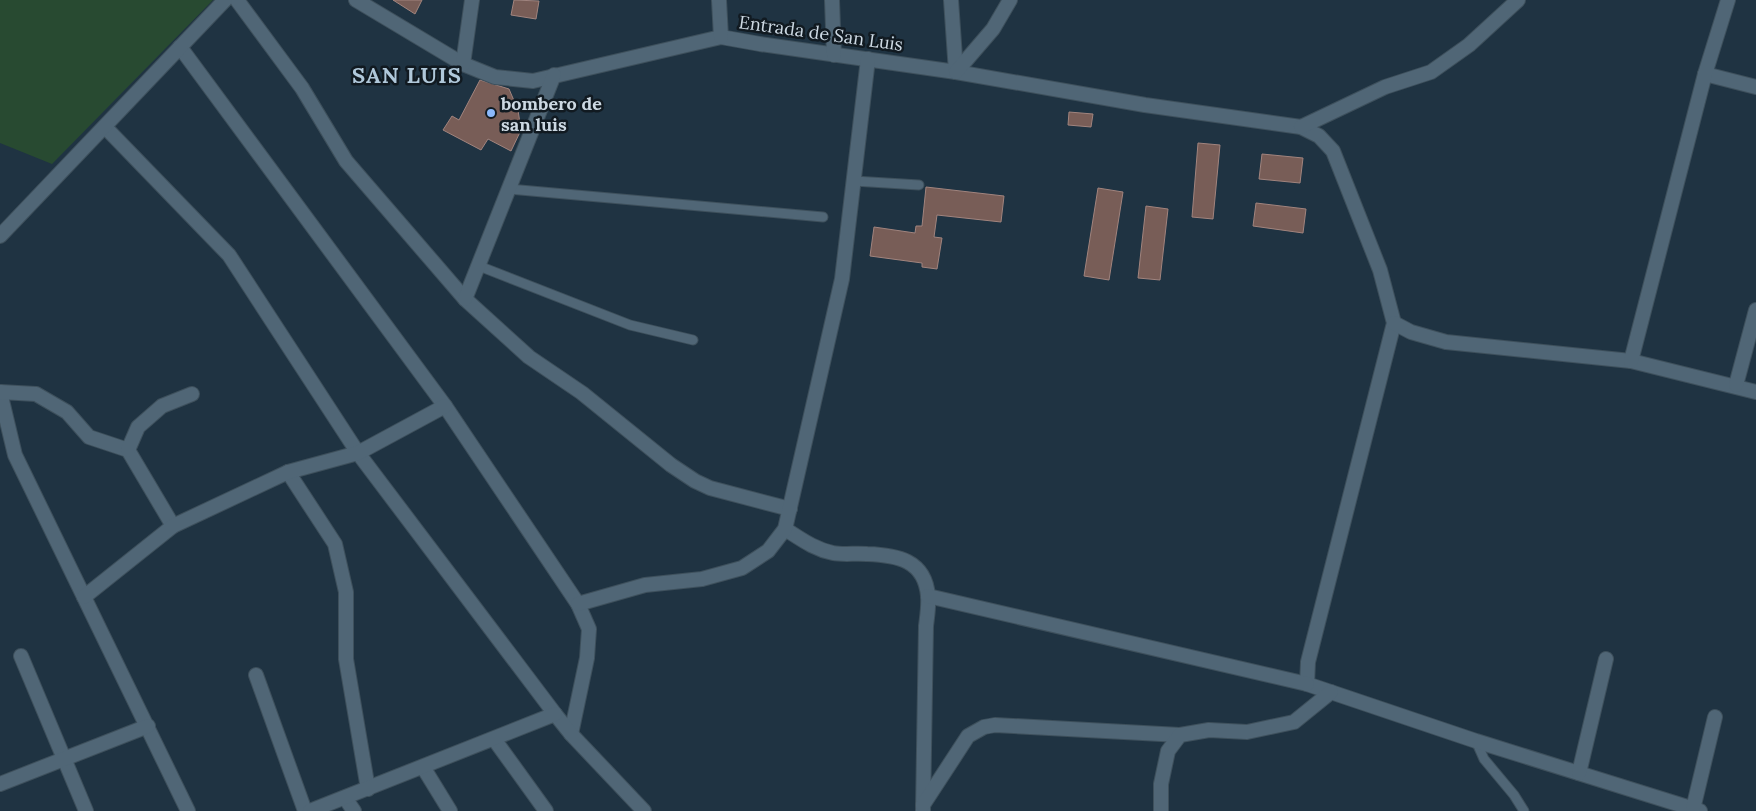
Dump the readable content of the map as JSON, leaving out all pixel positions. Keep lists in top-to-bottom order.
{
  "streets": {
    "street": ["Entrada de San Luis"]
  },
  "districts": ["SAN LUIS"],
  "places": ["bombero de san luis"]
}
